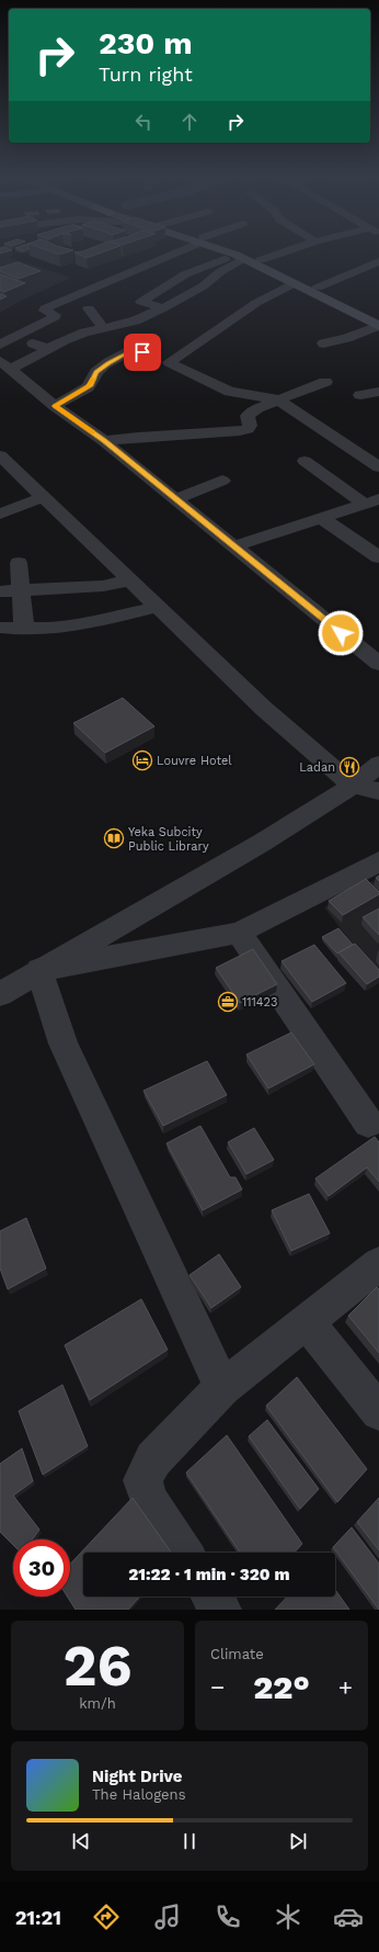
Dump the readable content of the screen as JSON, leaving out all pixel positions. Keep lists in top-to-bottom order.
{
  "places": {
    "hotel": ["Louvre Hotel"],
    "restaurant": ["Ladan"],
    "library": ["Yeka Subcity Public Library"],
    "office": ["111423"]
  },
  "page": {
    "turn": ["230 m", "Turn right"],
    "limit": "30",
    "trip": "21:22 · 1 min · 320 m",
    "tile": [
      ["26", "km/h"],
      "Climate"
    ],
    "heat": ["−", "22°", "+"],
    "song": ["Night Drive", "The Halogens"],
    "tabs": "21:21"
  }
}
